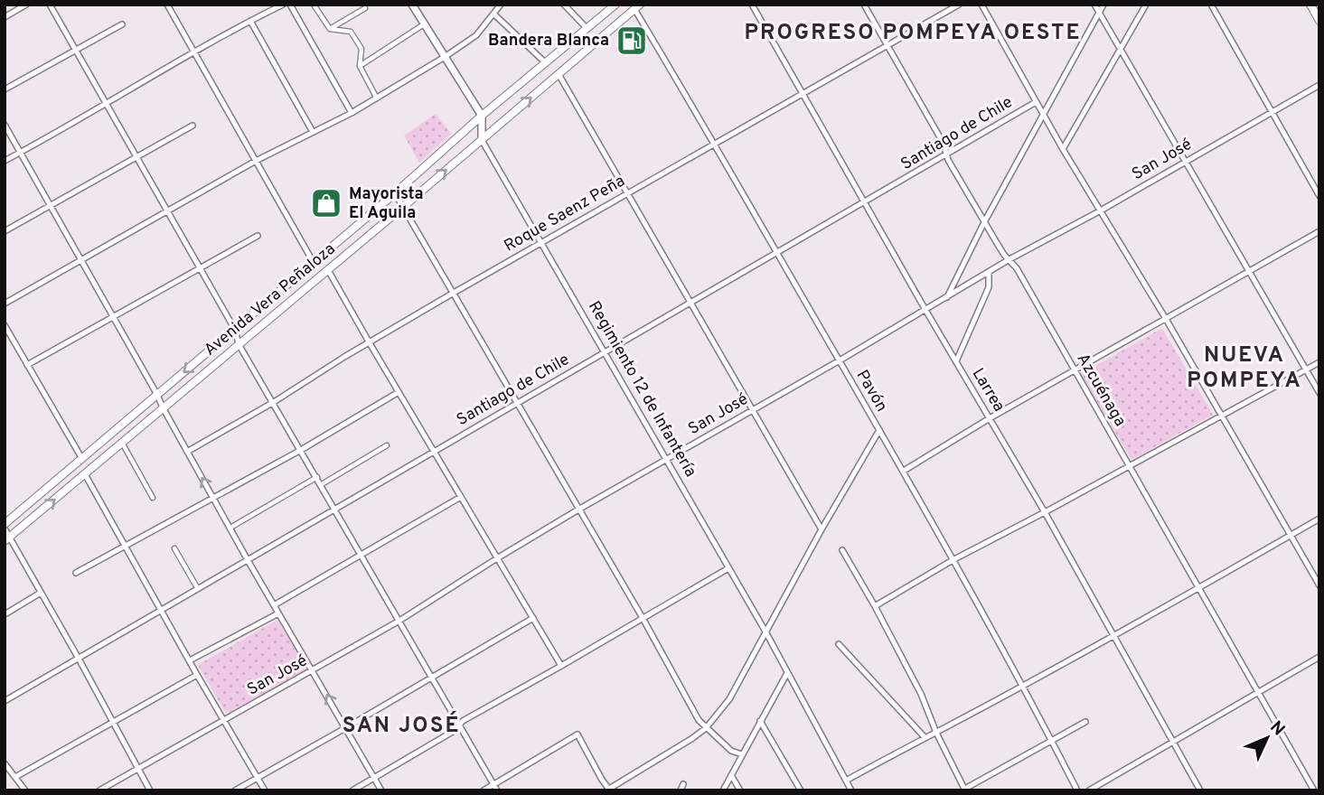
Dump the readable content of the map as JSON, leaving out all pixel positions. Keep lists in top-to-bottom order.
{
  "streets": {
    "main road": ["Avenida Vera Peñaloza"],
    "street": [
      "Santiago de Chile",
      "San José",
      "Roque Saenz Peña",
      "Regimiento 12 de Infantería",
      "Larrea",
      "Azcuénaga",
      "Pavón"
    ]
  },
  "crossings": [
    ["Santiago de Chile", "Regimiento 12 de Infantería"],
    ["Santiago de Chile", "Larrea"],
    ["Santiago de Chile", "Azcuénaga"],
    ["Santiago de Chile", "Pavón"],
    ["San José", "Regimiento 12 de Infantería"],
    ["San José", "Larrea"],
    ["San José", "Azcuénaga"],
    ["San José", "Pavón"],
    ["Roque Saenz Peña", "Regimiento 12 de Infantería"],
    ["Roque Saenz Peña", "Larrea"],
    ["Roque Saenz Peña", "Azcuénaga"],
    ["Roque Saenz Peña", "Pavón"],
    ["Avenida Vera Peñaloza", "Regimiento 12 de Infantería"],
    ["Avenida Vera Peñaloza", "Pavón"]
  ],
  "districts": ["PROGRESO POMPEYA OESTE", "NUEVA POMPEYA", "SAN JOSÉ"],
  "places": {
    "fuel station": ["Bandera Blanca"],
    "shop": ["Mayorista El Aguila"]
  },
  "north": "top right"
}
